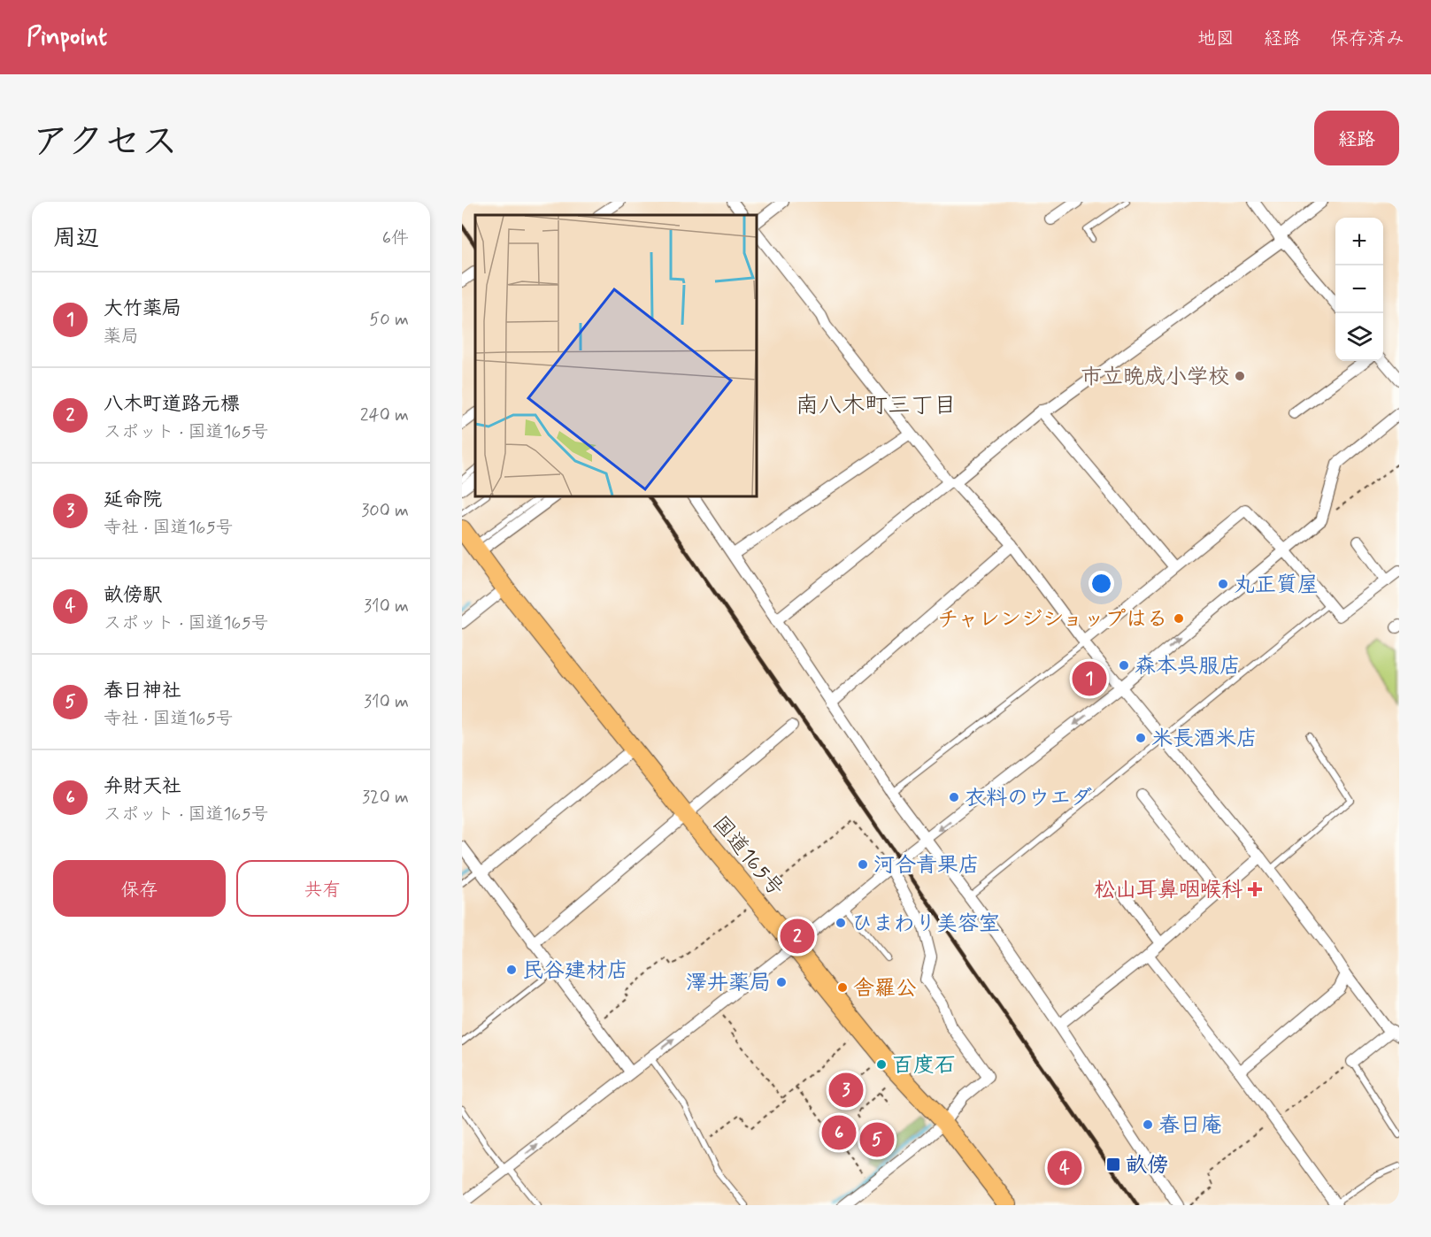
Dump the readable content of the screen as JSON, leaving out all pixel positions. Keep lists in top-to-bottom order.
{
  "streets": {
    "highway": ["国道165号"]
  },
  "districts": ["南八木町三丁目"],
  "places": {
    "other": [
      "市立晩成小学校",
      "丸正質屋",
      "チャレンジショップはる",
      "森本呉服店",
      "米長酒米店",
      "衣料のウエダ",
      "河合青果店",
      "ひまわり美容室",
      "民谷建材店",
      "澤井薬局",
      "舎羅公",
      "百度石",
      "春日庵"
    ],
    "health": ["松山耳鼻咽喉科"],
    "transit": ["畝傍"]
  },
  "page": {
    "header": "Pinpoint",
    "nav": ["地図", "経路", "保存済み"],
    "title": "アクセス",
    "buttons": [
      "経路",
      ["保存", "共有"]
    ],
    "heading": ["周辺", "6件"],
    "map_buttons": ["+", "−"],
    "list": [
      {
        "mark": "1",
        "name": "大竹薬局",
        "note": "薬局",
        "value": "50 m"
      },
      {
        "mark": "2",
        "name": "八木町道路元標",
        "note": "スポット · 国道165号",
        "value": "240 m"
      },
      {
        "mark": "3",
        "name": "延命院",
        "note": "寺社 · 国道165号",
        "value": "300 m"
      },
      {
        "mark": "4",
        "name": "畝傍駅",
        "note": "スポット · 国道165号",
        "value": "310 m"
      },
      {
        "mark": "5",
        "name": "春日神社",
        "note": "寺社 · 国道165号",
        "value": "310 m"
      },
      {
        "mark": "6",
        "name": "弁財天社",
        "note": "スポット · 国道165号",
        "value": "320 m"
      }
    ],
    "pins": [
      "1",
      "2",
      "3",
      "6",
      "5",
      "4"
    ]
  }
}
